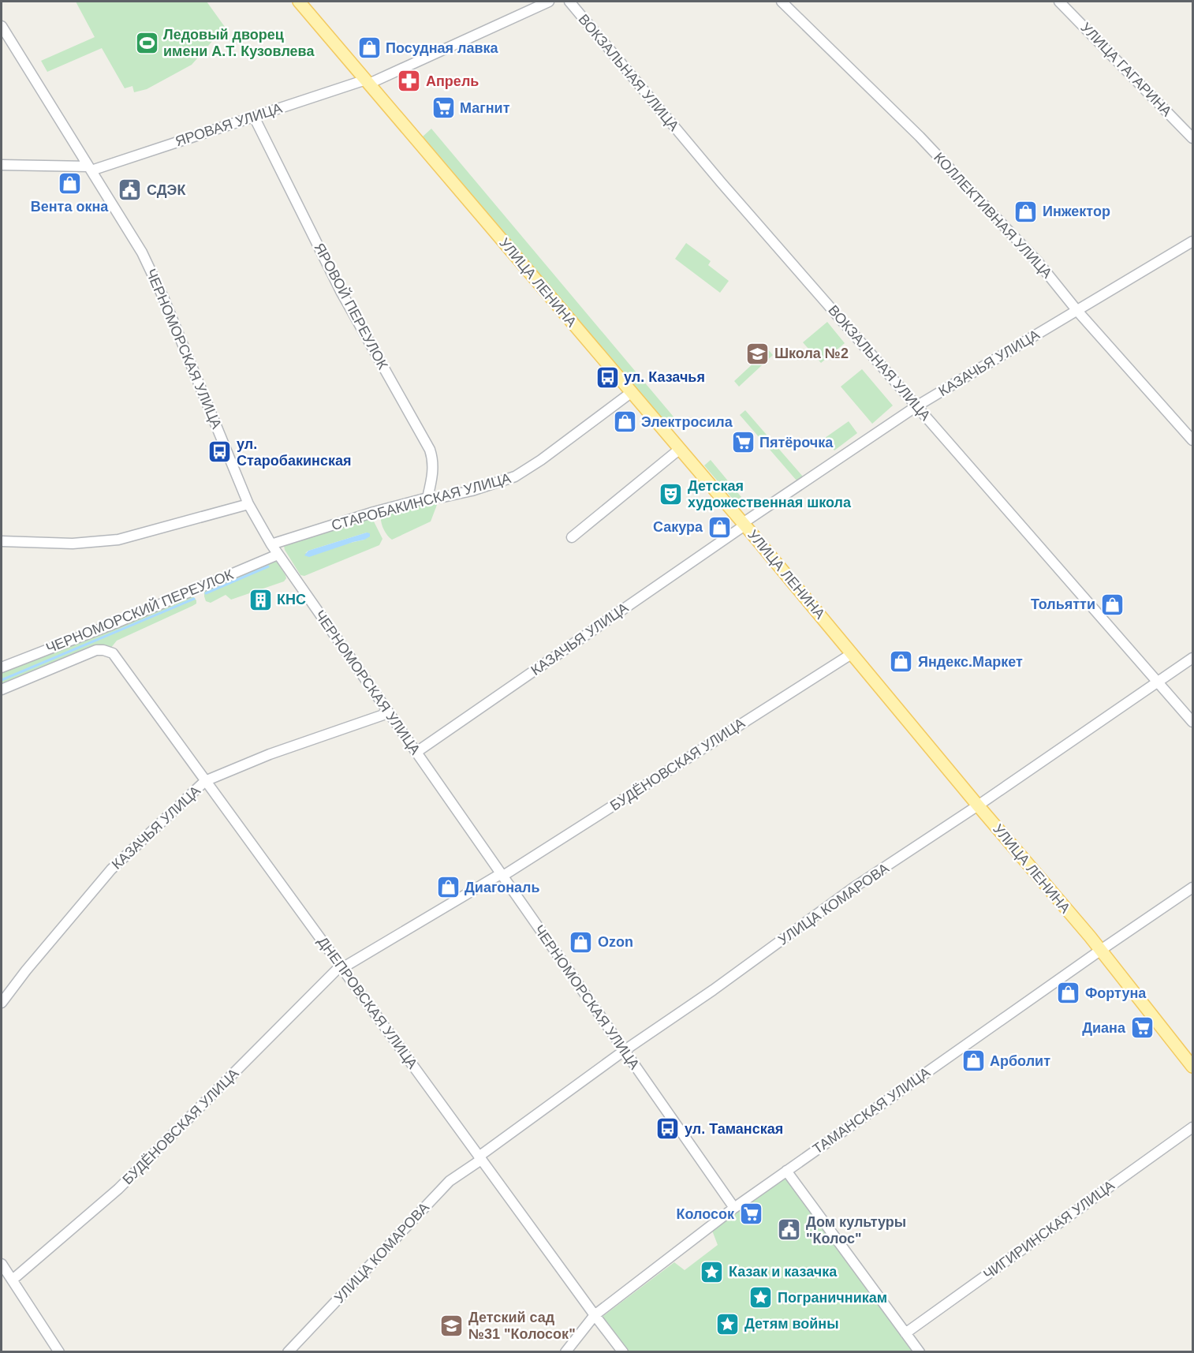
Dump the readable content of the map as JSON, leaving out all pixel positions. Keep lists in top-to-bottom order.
{
  "streets": {
    "main road": ["УЛИЦА ЛЕНИНА"],
    "street": [
      "УЛИЦА ГАГАРИНА",
      "ВОКЗАЛЬНАЯ УЛИЦА",
      "ЯРОВАЯ УЛИЦА",
      "КОЛЛЕКТИВНАЯ УЛИЦА",
      "ЯРОВОЙ ПЕРЕУЛОК",
      "ЧЕРНОМОРСКАЯ УЛИЦА",
      "КАЗАЧЬЯ УЛИЦА",
      "СТАРОБАКИНСКАЯ УЛИЦА",
      "ЧЕРНОМОРСКИЙ ПЕРЕУЛОК",
      "БУДЁНОВСКАЯ УЛИЦА",
      "УЛИЦА КОМАРОВА",
      "ДНЕПРОВСКАЯ УЛИЦА",
      "ТАМАНСКАЯ УЛИЦА",
      "ЧИГИРИНСКАЯ УЛИЦА"
    ]
  },
  "crossings": [
    ["ВОКЗАЛЬНАЯ УЛИЦА", "КАЗАЧЬЯ УЛИЦА"],
    ["ВОКЗАЛЬНАЯ УЛИЦА", "УЛИЦА КОМАРОВА"],
    ["ЯРОВАЯ УЛИЦА", "УЛИЦА ЛЕНИНА"],
    ["ЯРОВАЯ УЛИЦА", "ЯРОВОЙ ПЕРЕУЛОК"],
    ["ЯРОВАЯ УЛИЦА", "ЧЕРНОМОРСКАЯ УЛИЦА"],
    ["КОЛЛЕКТИВНАЯ УЛИЦА", "КАЗАЧЬЯ УЛИЦА"],
    ["УЛИЦА ЛЕНИНА", "КАЗАЧЬЯ УЛИЦА"],
    ["УЛИЦА ЛЕНИНА", "СТАРОБАКИНСКАЯ УЛИЦА"],
    ["УЛИЦА ЛЕНИНА", "БУДЁНОВСКАЯ УЛИЦА"],
    ["УЛИЦА ЛЕНИНА", "УЛИЦА КОМАРОВА"],
    ["УЛИЦА ЛЕНИНА", "ТАМАНСКАЯ УЛИЦА"],
    ["ЯРОВОЙ ПЕРЕУЛОК", "СТАРОБАКИНСКАЯ УЛИЦА"],
    ["ЧЕРНОМОРСКАЯ УЛИЦА", "КАЗАЧЬЯ УЛИЦА"],
    ["ЧЕРНОМОРСКАЯ УЛИЦА", "СТАРОБАКИНСКАЯ УЛИЦА"],
    ["ЧЕРНОМОРСКАЯ УЛИЦА", "ЧЕРНОМОРСКИЙ ПЕРЕУЛОК"],
    ["ЧЕРНОМОРСКАЯ УЛИЦА", "БУДЁНОВСКАЯ УЛИЦА"],
    ["ЧЕРНОМОРСКАЯ УЛИЦА", "УЛИЦА КОМАРОВА"],
    ["ЧЕРНОМОРСКАЯ УЛИЦА", "ТАМАНСКАЯ УЛИЦА"],
    ["КАЗАЧЬЯ УЛИЦА", "ДНЕПРОВСКАЯ УЛИЦА"],
    ["БУДЁНОВСКАЯ УЛИЦА", "ДНЕПРОВСКАЯ УЛИЦА"],
    ["УЛИЦА КОМАРОВА", "ДНЕПРОВСКАЯ УЛИЦА"],
    ["ДНЕПРОВСКАЯ УЛИЦА", "ТАМАНСКАЯ УЛИЦА"]
  ],
  "places": {
    "sports": ["Ледовый дворец имени А.Т. Кузовлева"],
    "shop": [
      "Посудная лавка",
      "Вента окна",
      "Инжектор",
      "Электросила",
      "Сакура",
      "Тольятти",
      "Яндекс.Маркет",
      "Диагональ",
      "Ozon",
      "Фортуна",
      "Арболит"
    ],
    "pharmacy": ["Апрель"],
    "supermarket": [
      "Магнит",
      "Пятёрочка",
      "Диана",
      "Колосок"
    ],
    "public building": ["СДЭК", "Дом культуры \"Колос\""],
    "school or university": ["Школа №2", "Детский сад №31 \"Колосок\""],
    "bus stop": ["ул. Казачья", "ул. Старобакинская", "ул. Таманская"],
    "theatre": ["Детская художественная школа"],
    "building": ["КНС"],
    "place": ["Казак и казачка", "Пограничникам", "Детям войны"]
  }
}
